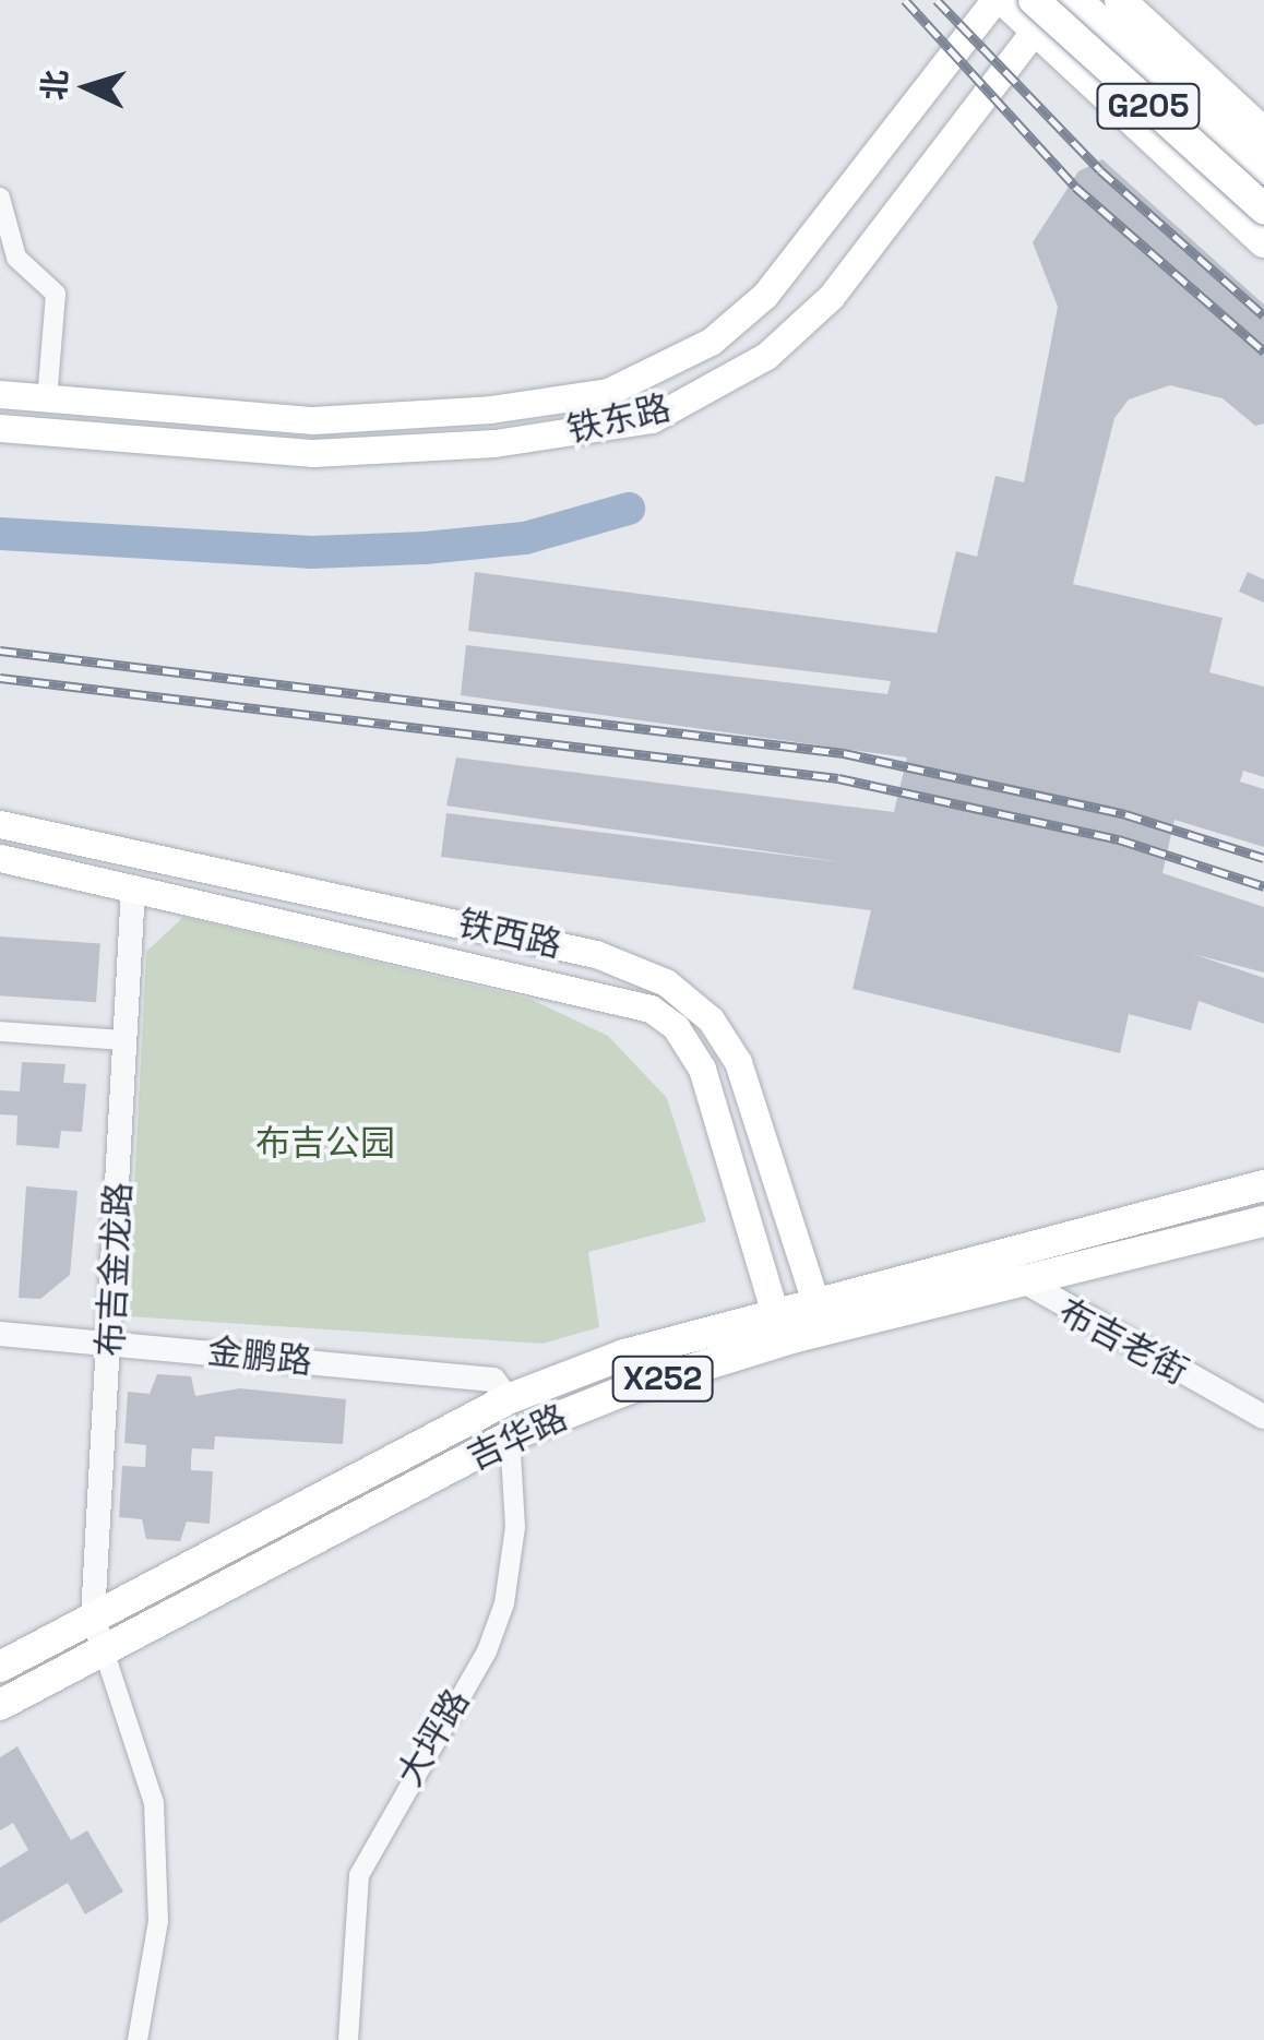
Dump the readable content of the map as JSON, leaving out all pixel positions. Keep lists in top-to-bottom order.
{
  "streets": {
    "main road": [
      "G205",
      "铁东路",
      "铁西路",
      "X252",
      "吉华路"
    ],
    "street": [
      "布吉金龙路",
      "布吉老街",
      "金鹏路",
      "大坪路"
    ]
  },
  "crossings": [
    ["G205", "铁东路"],
    ["铁西路", "布吉金龙路"],
    ["铁西路", "吉华路"],
    ["布吉金龙路", "金鹏路"],
    ["布吉金龙路", "吉华路"],
    ["布吉老街", "吉华路"],
    ["金鹏路", "吉华路"],
    ["吉华路", "大坪路"]
  ],
  "parks": ["布吉公园"],
  "north": "left"
}
